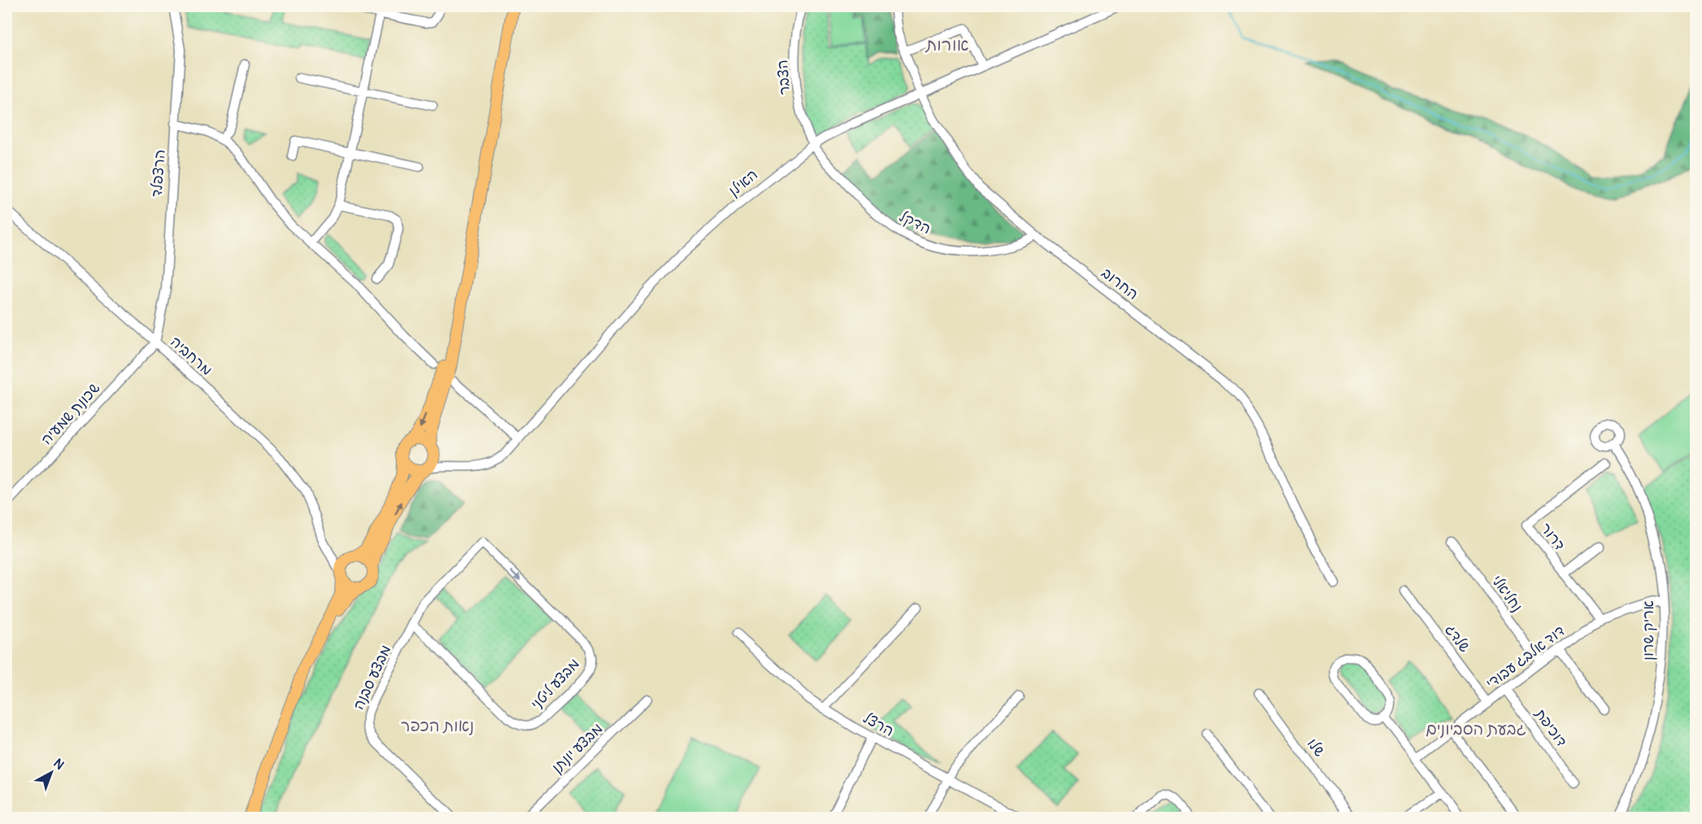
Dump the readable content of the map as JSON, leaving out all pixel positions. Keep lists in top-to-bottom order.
{
  "streets": {
    "street": [
      "הצבר",
      "הרצפלד",
      "האילן",
      "הדקל",
      "החרוב",
      "מרחביה",
      "שכונת שמעיה",
      "דרור",
      "נחליאלי",
      "אריק שרון",
      "שלדג",
      "דוד אלבג עבודי",
      "מבצע סבנה",
      "מבצע ליטני",
      "הרצל",
      "דוכיפת",
      "שלו",
      "מבצע יונתן"
    ]
  },
  "crossings": [
    ["הצבר", "האילן"],
    ["הצבר", "הדקל"],
    ["הרצפלד", "מרחביה"],
    ["הרצפלד", "שכונת שמעיה"],
    ["האילן", "הדקל"],
    ["האילן", "החרוב"],
    ["הדקל", "החרוב"],
    ["מרחביה", "שכונת שמעיה"],
    ["דרור", "דוד אלבג עבודי"],
    ["נחליאלי", "דוד אלבג עבודי"],
    ["אריק שרון", "דוד אלבג עבודי"],
    ["שלדג", "דוד אלבג עבודי"],
    ["דוד אלבג עבודי", "דוכיפת"],
    ["מבצע סבנה", "מבצע ליטני"]
  ],
  "districts": ["אורות", "נאות הכפר", "גבעת הסביונים"],
  "north": "top right"
}
